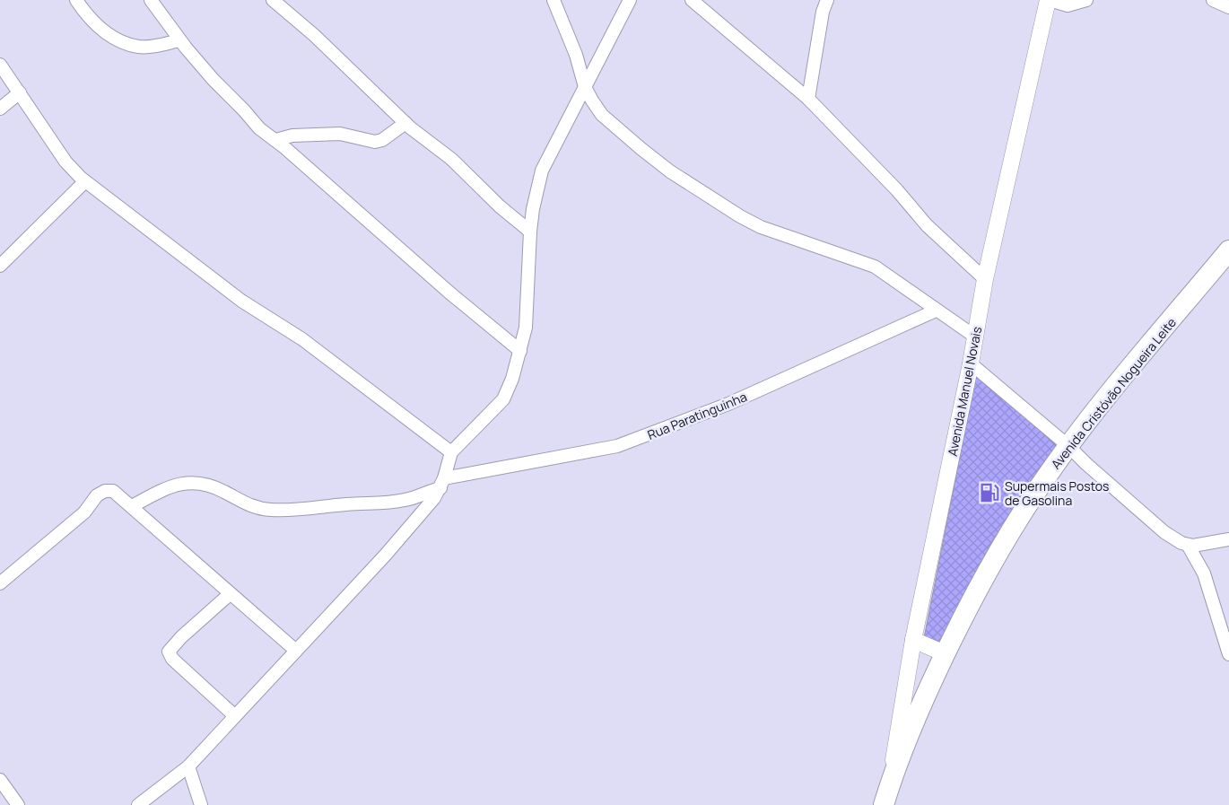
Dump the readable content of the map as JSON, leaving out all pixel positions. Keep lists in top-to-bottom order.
{
  "streets": {
    "main road": ["Avenida Cristóvão Nogueira Leite"],
    "street": ["Avenida Manuel Novais", "Rua Paratinguinha"]
  },
  "crossings": [
    ["Avenida Manuel Novais", "Avenida Cristóvão Nogueira Leite"]
  ],
  "places": {
    "fuel station": ["Supermais Postos de Gasolina"]
  }
}
